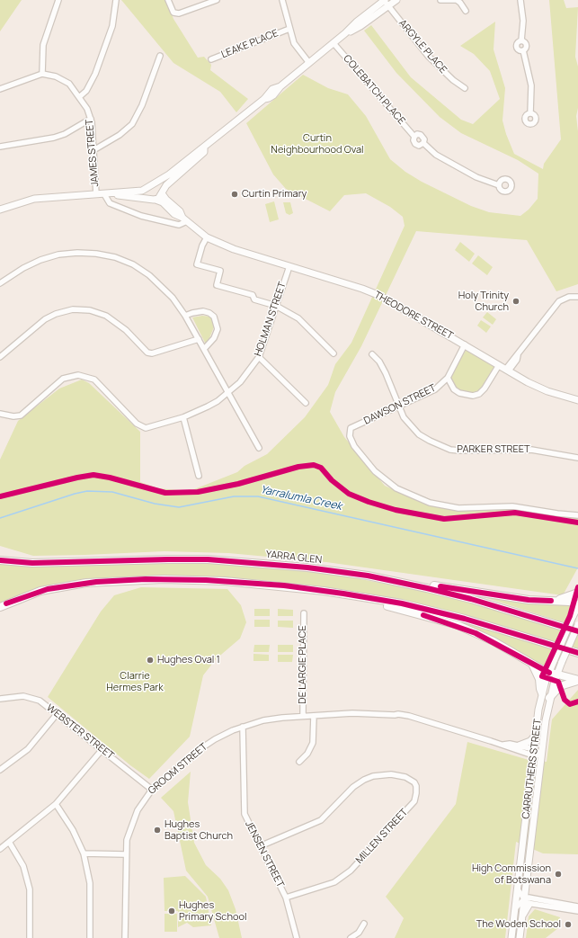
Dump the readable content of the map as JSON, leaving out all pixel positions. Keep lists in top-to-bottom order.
{
  "streets": {
    "highway": ["YARRA GLEN"],
    "main road": ["THEODORE STREET", "CARRUTHERS STREET"],
    "street": [
      "LEAKE PLACE",
      "ARGYLE PLACE",
      "COLEBATCH PLACE",
      "JAMES STREET",
      "HOLMAN STREET",
      "DAWSON STREET",
      "PARKER STREET",
      "DE LARGIE PLACE",
      "WEBSTER STREET",
      "GROOM STREET",
      "MILLEN STREET",
      "JENSEN STREET"
    ]
  },
  "crossings": [
    ["JAMES STREET", "THEODORE STREET"],
    ["THEODORE STREET", "HOLMAN STREET"],
    ["THEODORE STREET", "DAWSON STREET"],
    ["DAWSON STREET", "PARKER STREET"],
    ["DE LARGIE PLACE", "GROOM STREET"],
    ["WEBSTER STREET", "GROOM STREET"],
    ["GROOM STREET", "CARRUTHERS STREET"],
    ["GROOM STREET", "JENSEN STREET"],
    ["MILLEN STREET", "JENSEN STREET"]
  ],
  "water": ["Yarralumla Creek"],
  "parks": ["Curtin Neighbourhood Oval", "Clarrie Hermes Park"],
  "places": [
    "Curtin Primary",
    "Holy Trinity Church",
    "Hughes Oval 1",
    "Hughes Baptist Church",
    "High Commission of Botswana",
    "Hughes Primary School",
    "The Woden School"
  ]
}
